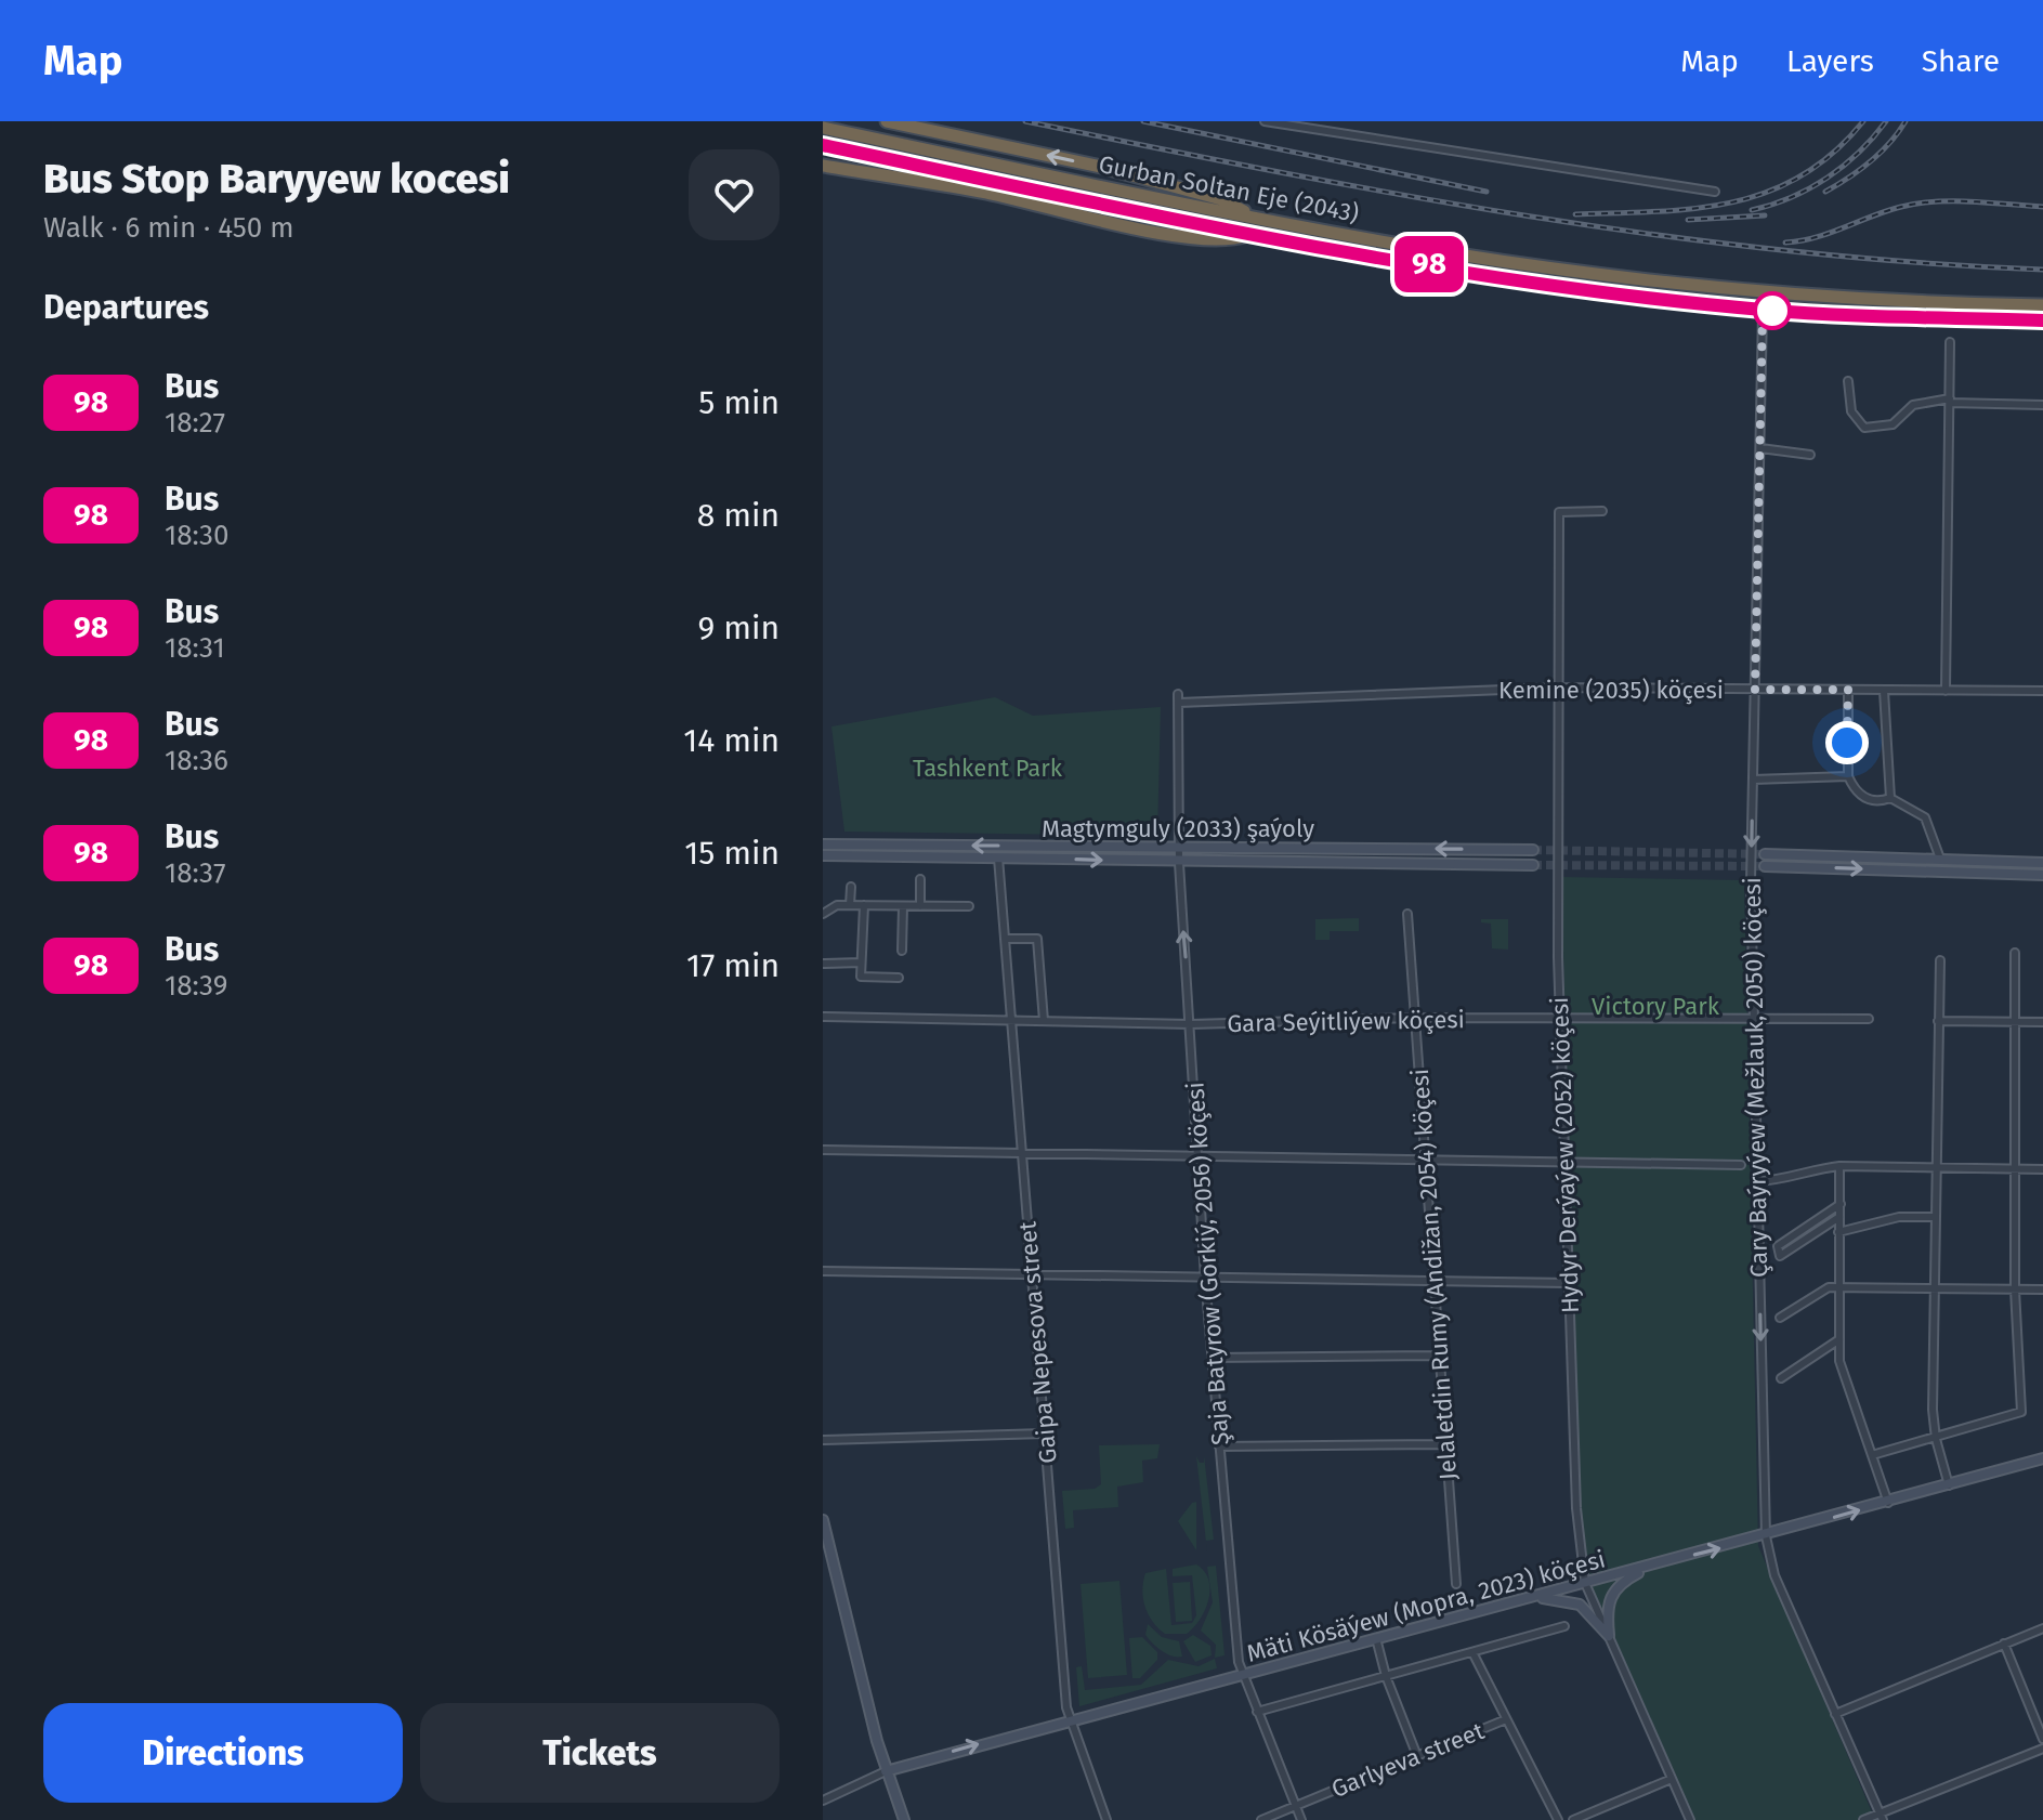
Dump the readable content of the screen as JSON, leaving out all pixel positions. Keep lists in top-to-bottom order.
{
  "streets": {
    "highway": ["Gurban Soltan Eje (2043)"],
    "main road": ["Magtymguly (2033) şaýoly", "Mäti Kösäýew (Mopra, 2023) köçesi"],
    "street": [
      "Kemine (2035) köçesi",
      "Gara Seýitliýew köçesi",
      "Çary Baýryýew (Mežlauk, 2050) köçesi",
      "Hydyr Derýaýew (2052) köçesi",
      "Şaja Batyrow (Gorkiý, 2056) köçesi",
      "Jelaletdin Rumy (Andižan, 2054) köçesi",
      "Gaipa Nepesova street",
      "Garlyeva street"
    ]
  },
  "crossings": [
    ["Gurban Soltan Eje (2043)", "Çary Baýryýew (Mežlauk, 2050) köçesi"],
    ["Kemine (2035) köçesi", "Çary Baýryýew (Mežlauk, 2050) köçesi"],
    ["Kemine (2035) köçesi", "Hydyr Derýaýew (2052) köçesi"],
    ["Kemine (2035) köçesi", "Şaja Batyrow (Gorkiý, 2056) köçesi"],
    ["Magtymguly (2033) şaýoly", "Şaja Batyrow (Gorkiý, 2056) köçesi"],
    ["Magtymguly (2033) şaýoly", "Gaipa Nepesova street"],
    ["Gara Seýitliýew köçesi", "Çary Baýryýew (Mežlauk, 2050) köçesi"],
    ["Gara Seýitliýew köçesi", "Hydyr Derýaýew (2052) köçesi"],
    ["Gara Seýitliýew köçesi", "Şaja Batyrow (Gorkiý, 2056) köçesi"],
    ["Gara Seýitliýew köçesi", "Jelaletdin Rumy (Andižan, 2054) köçesi"],
    ["Gara Seýitliýew köçesi", "Gaipa Nepesova street"],
    ["Çary Baýryýew (Mežlauk, 2050) köçesi", "Mäti Kösäýew (Mopra, 2023) köçesi"],
    ["Hydyr Derýaýew (2052) köçesi", "Mäti Kösäýew (Mopra, 2023) köçesi"],
    ["Şaja Batyrow (Gorkiý, 2056) köçesi", "Mäti Kösäýew (Mopra, 2023) köçesi"],
    ["Şaja Batyrow (Gorkiý, 2056) köçesi", "Garlyeva street"],
    ["Gaipa Nepesova street", "Mäti Kösäýew (Mopra, 2023) köçesi"]
  ],
  "one_way": ["Çary Baýryýew (Mežlauk, 2050) köçesi"],
  "parks": ["Tashkent Park", "Victory Park"],
  "lines": ["bus line 98"],
  "page": {
    "header": "Map",
    "nav": ["Map", "Layers", "Share"],
    "heading": [
      ["Bus Stop Baryyew kocesi", "Walk · 6 min · 450 m"],
      "Departures"
    ],
    "on_map": "98",
    "list": [
      {
        "mark": "98",
        "name": "Bus",
        "note": "18:27",
        "value": "5 min"
      },
      {
        "mark": "98",
        "name": "Bus",
        "note": "18:30",
        "value": "8 min"
      },
      {
        "mark": "98",
        "name": "Bus",
        "note": "18:31",
        "value": "9 min"
      },
      {
        "mark": "98",
        "name": "Bus",
        "note": "18:36",
        "value": "14 min"
      },
      {
        "mark": "98",
        "name": "Bus",
        "note": "18:37",
        "value": "15 min"
      },
      {
        "mark": "98",
        "name": "Bus",
        "note": "18:39",
        "value": "17 min"
      }
    ],
    "buttons": ["Directions", "Tickets"]
  }
}
